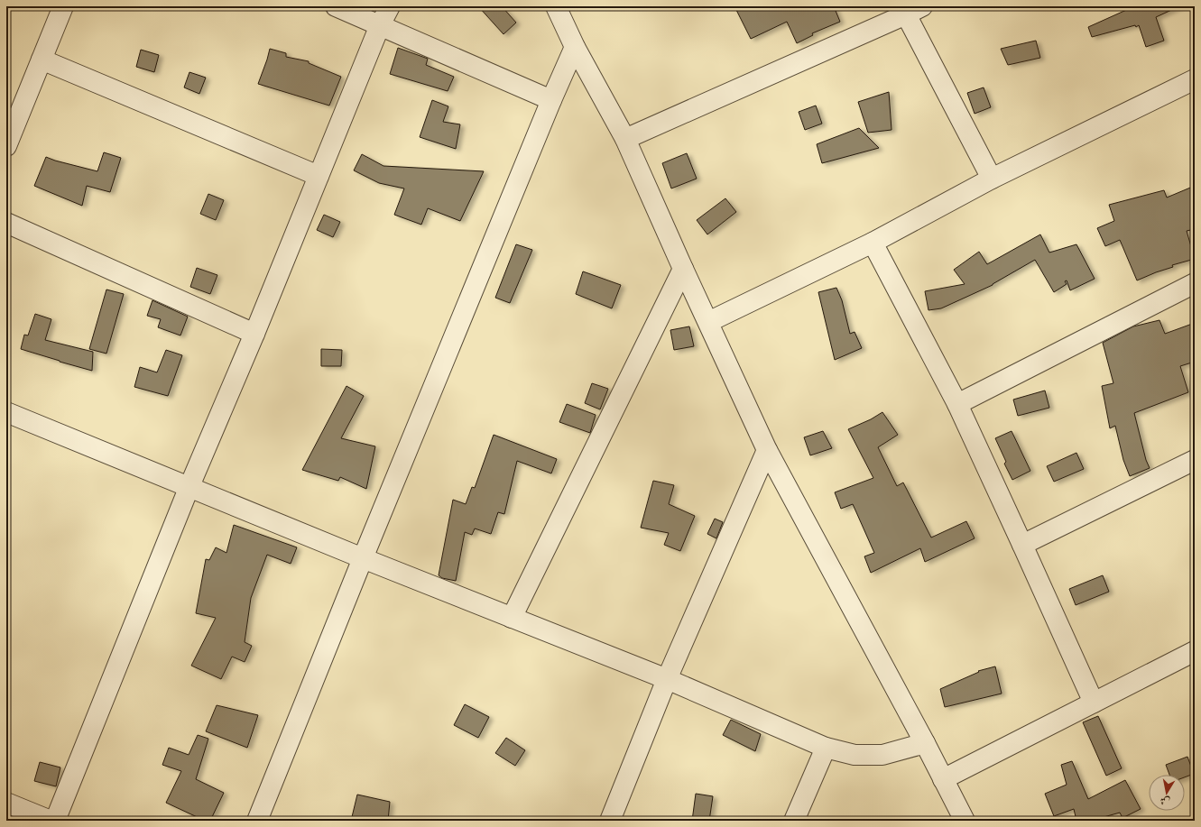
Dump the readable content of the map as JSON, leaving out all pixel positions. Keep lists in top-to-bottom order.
{
  "north": "bottom"
}
